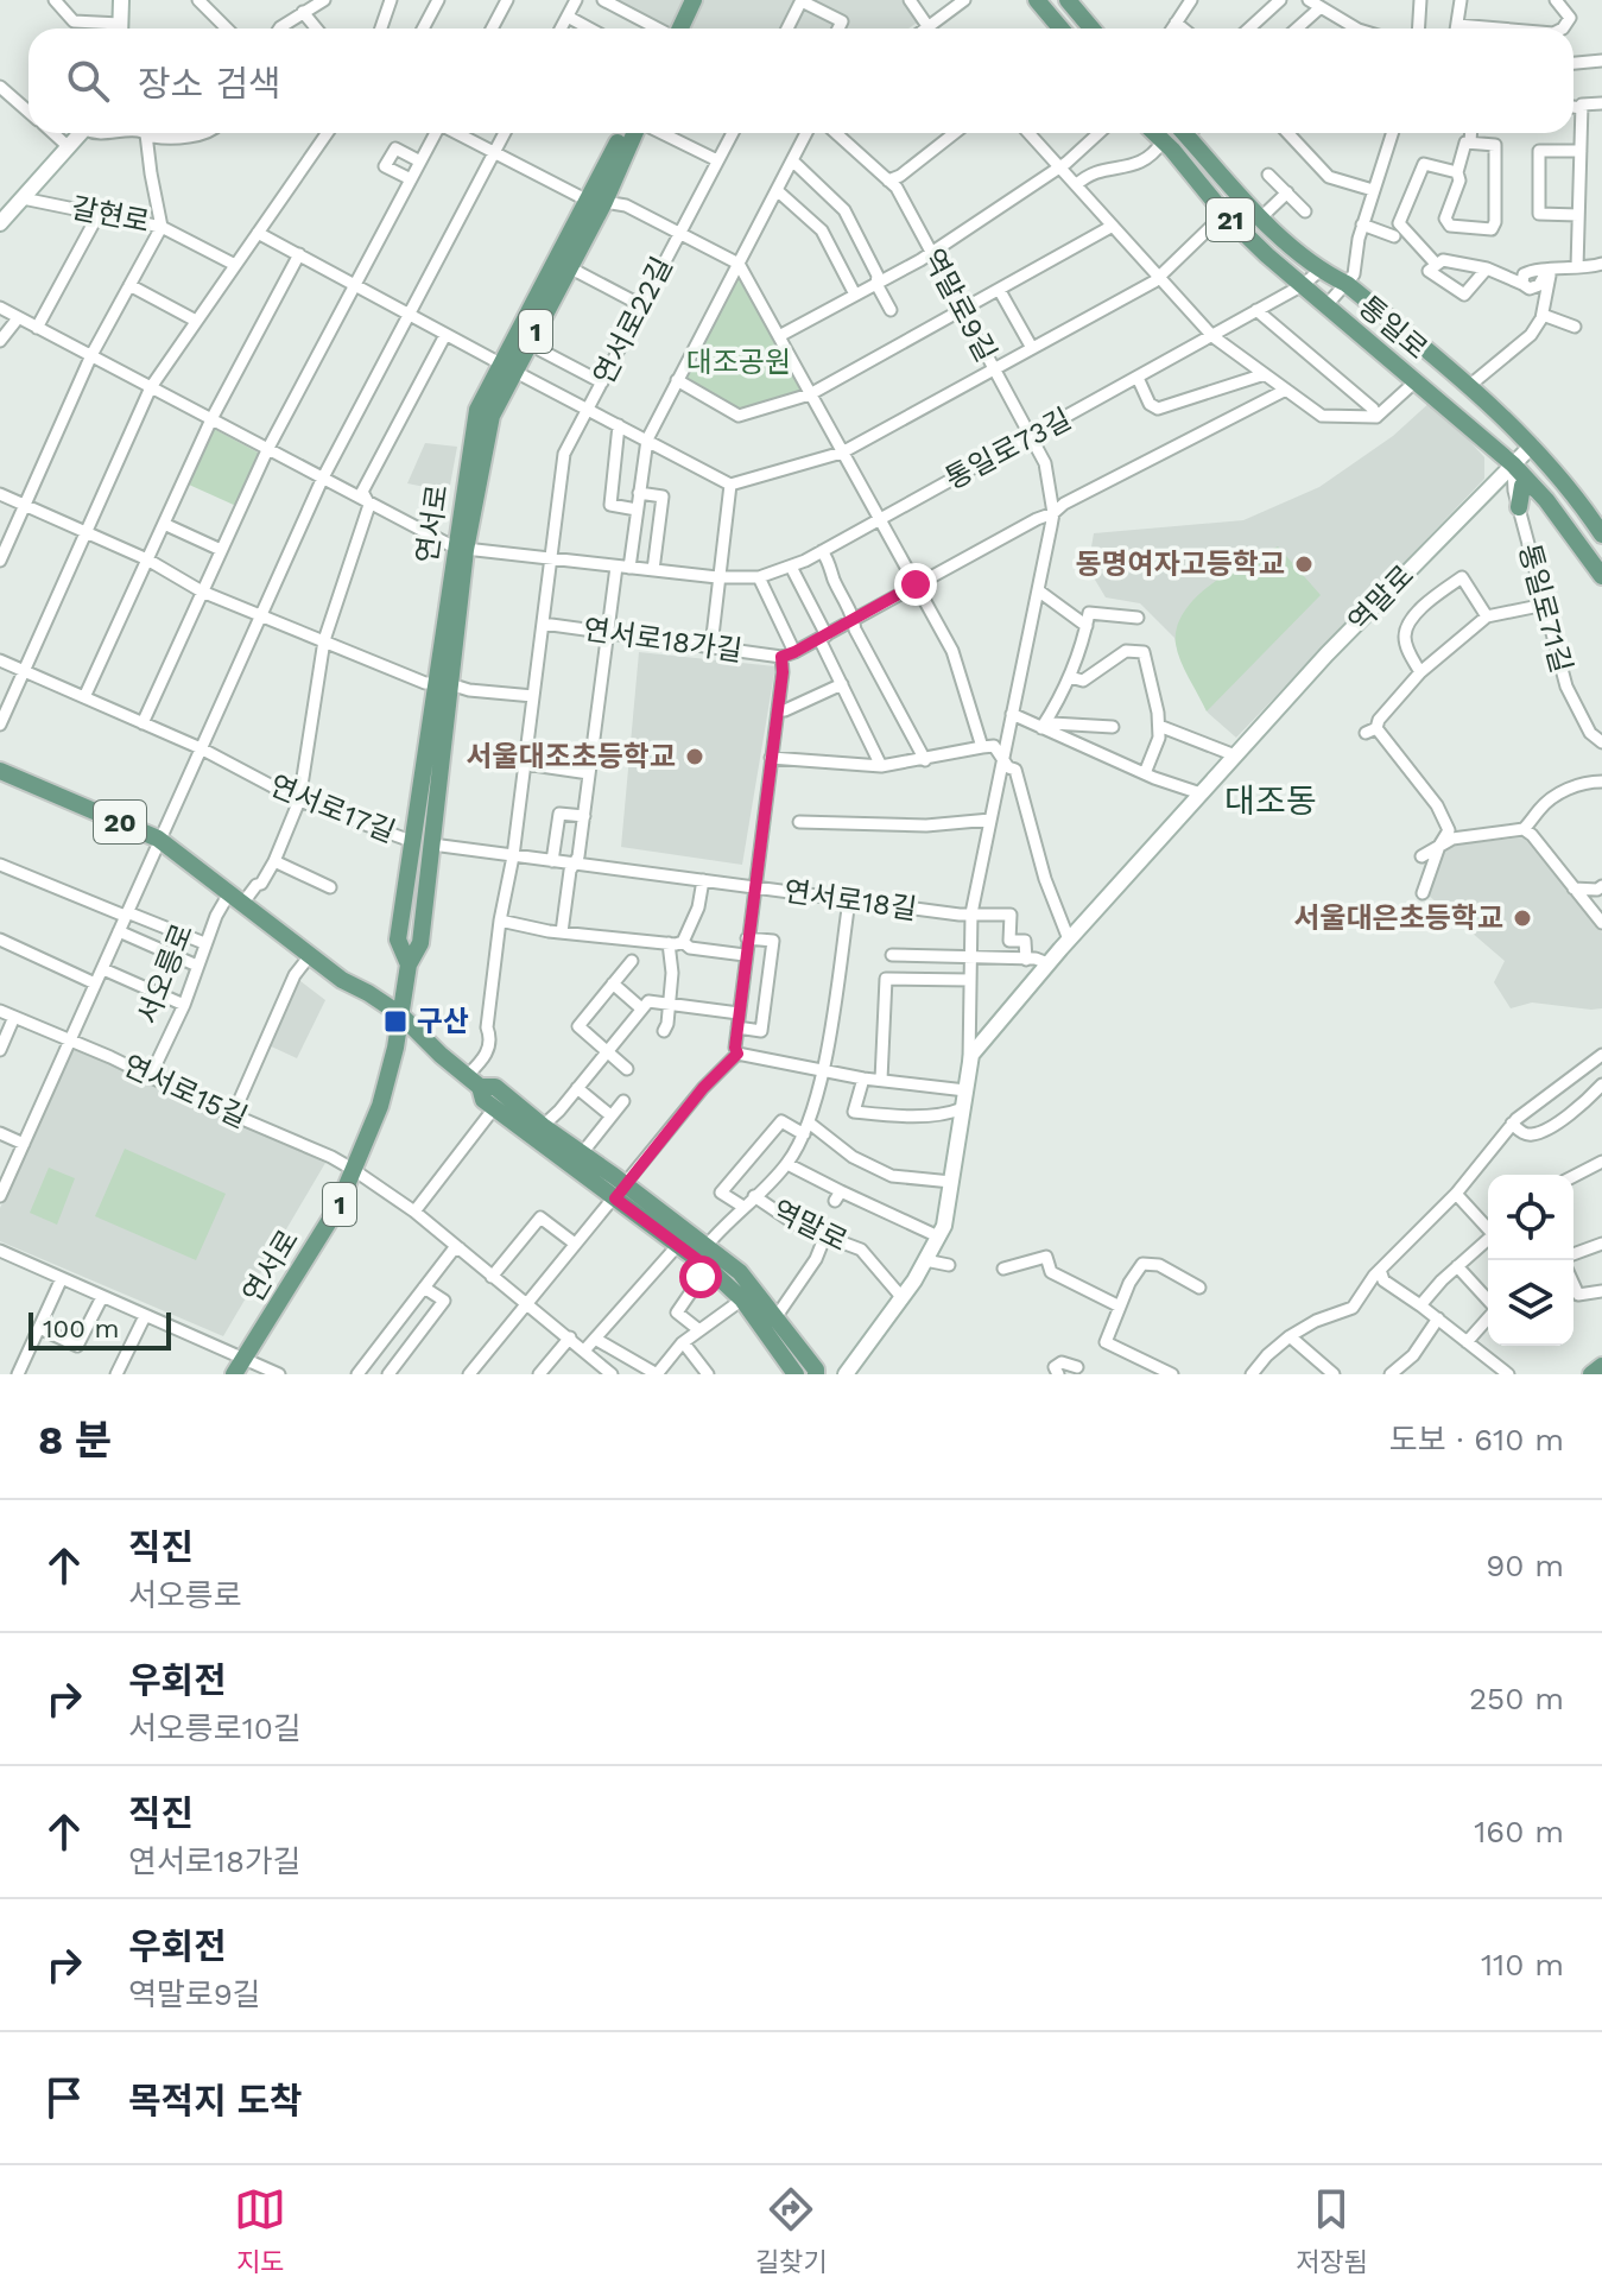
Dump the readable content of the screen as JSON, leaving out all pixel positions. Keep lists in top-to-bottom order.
{
  "streets": {
    "main road": [
      "21",
      "통일로",
      "1",
      "연서로",
      "20"
    ],
    "street": [
      "갈현로",
      "역말로9길",
      "연서로22길",
      "통일로73길",
      "역말로",
      "통일로71길",
      "연서로18가길",
      "연서로17길",
      "연서로18길",
      "서오릉로",
      "연서로15길"
    ]
  },
  "crossings": [
    ["역말로9길", "통일로73길"],
    ["역말로9길", "역말로"],
    ["역말로9길", "연서로18길"],
    ["연서로22길", "연서로"],
    ["연서로22길", "서오릉로"],
    ["통일로", "통일로73길"],
    ["통일로", "역말로"],
    ["통일로", "통일로71길"],
    ["통일로73길", "연서로"],
    ["통일로73길", "서오릉로"],
    ["연서로", "연서로17길"],
    ["연서로", "20"],
    ["연서로", "연서로18길"],
    ["연서로", "연서로15길"],
    ["역말로", "통일로71길"],
    ["연서로18가길", "연서로18길"],
    ["연서로17길", "연서로18길"],
    ["연서로17길", "서오릉로"],
    ["20", "서오릉로"],
    ["서오릉로", "연서로15길"]
  ],
  "districts": ["대조동"],
  "parks": ["대조공원"],
  "places": {
    "other": ["동명여자고등학교", "서울대조초등학교", "서울대은초등학교"],
    "transit": ["구산"]
  },
  "scale_bar": "100 m",
  "page": {
    "search": "장소 검색",
    "scale": "100 m",
    "heading": ["8 분", "도보 · 610 m"],
    "list": [
      ["직진", "서오릉로", "90 m"],
      ["우회전", "서오릉로10길", "250 m"],
      ["직진", "연서로18가길", "160 m"],
      ["우회전", "역말로9길", "110 m"],
      "목적지 도착"
    ],
    "nav": ["지도", "길찾기", "저장됨"]
  }
}
